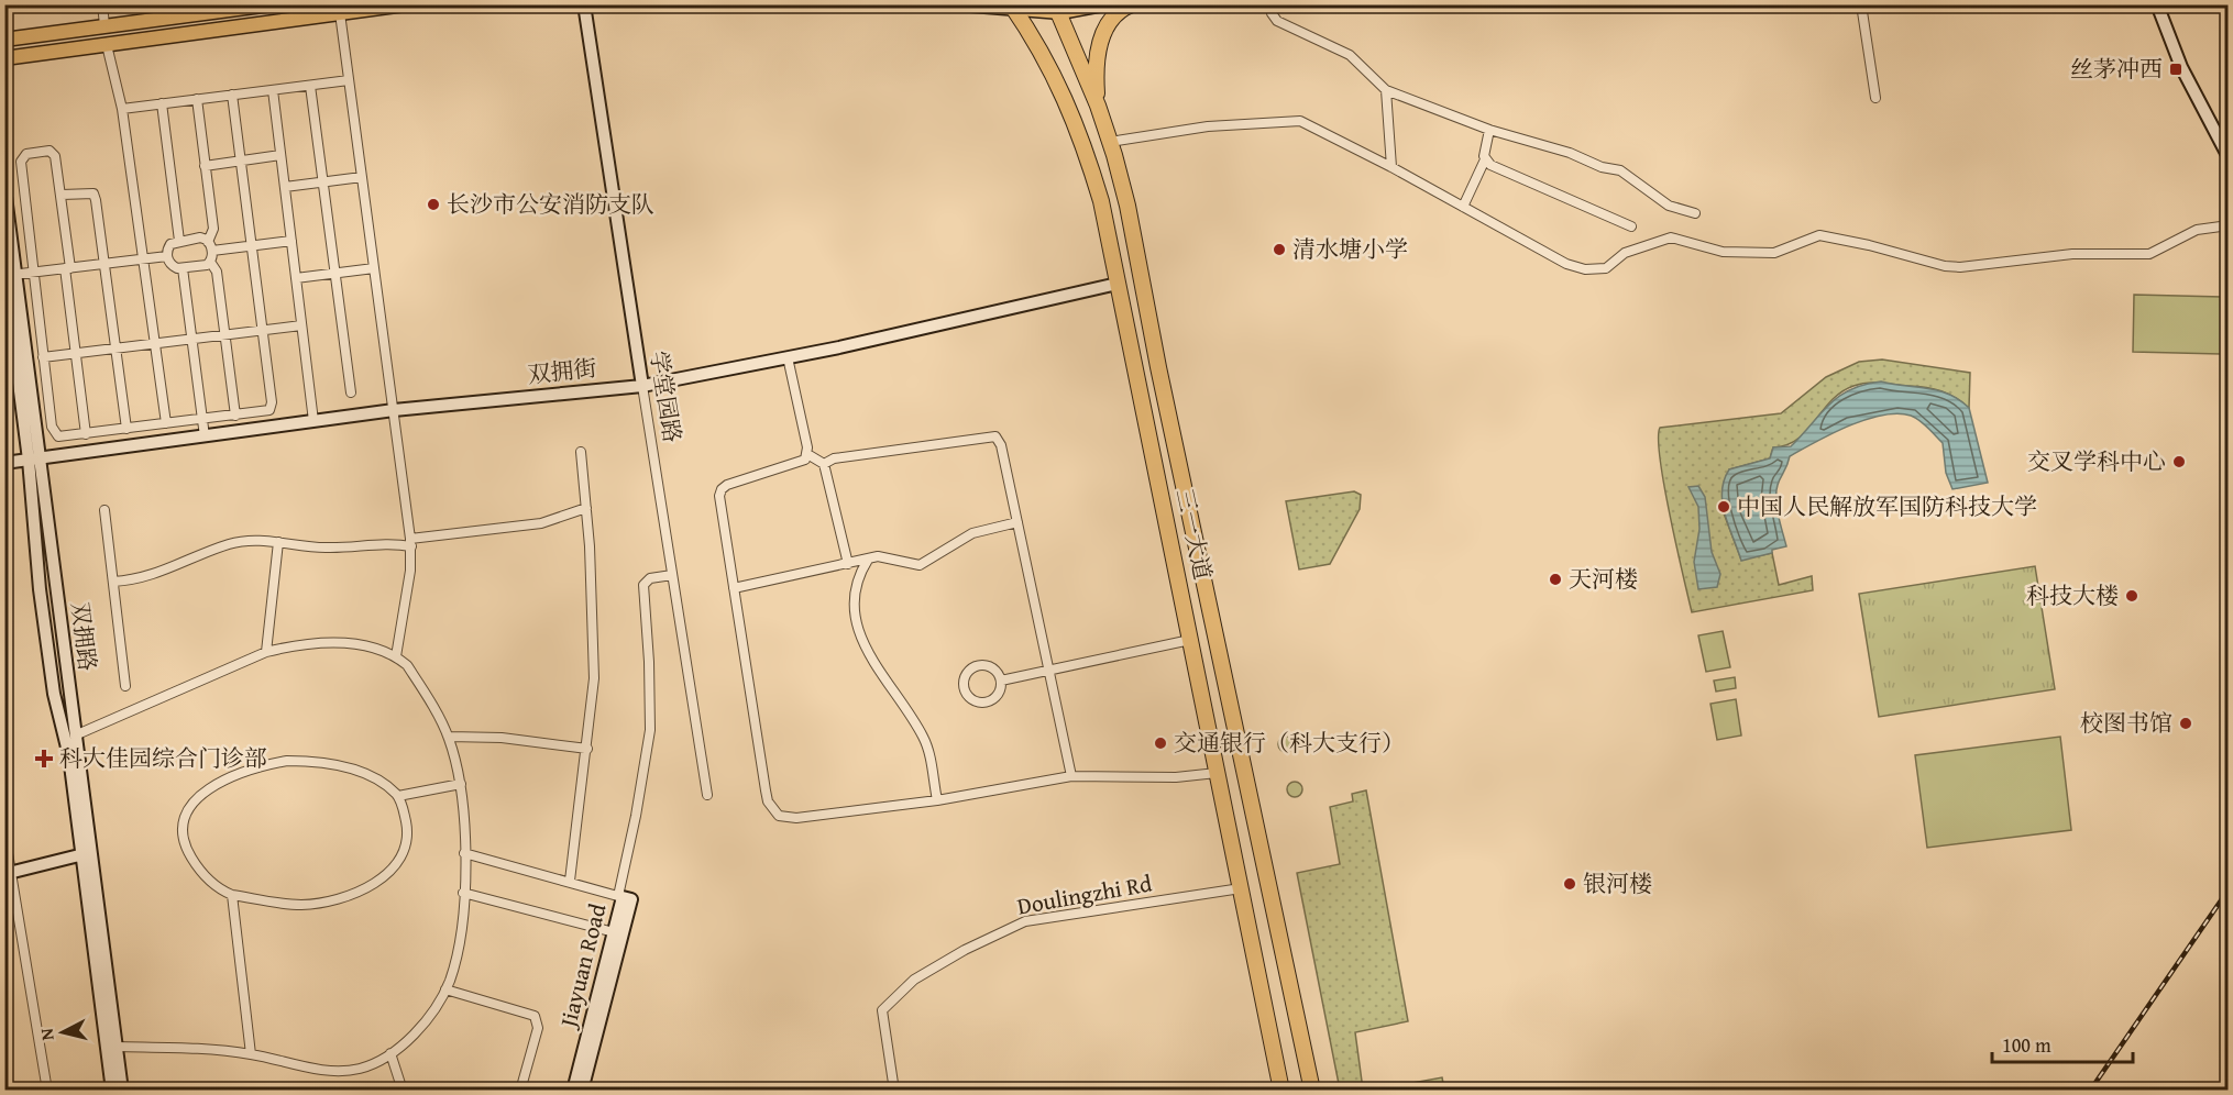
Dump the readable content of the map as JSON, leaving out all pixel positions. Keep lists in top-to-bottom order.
{
  "streets": {
    "highway": ["三一大道"],
    "street": [
      "双拥街",
      "学堂园路",
      "双拥路",
      "Doulingzhi Rd",
      "Jiayuan Road"
    ]
  },
  "crossings": [
    ["双拥街", "学堂园路"],
    ["双拥街", "三一大道"],
    ["双拥街", "双拥路"],
    ["三一大道", "Doulingzhi Rd"]
  ],
  "places": {
    "transit": ["丝茅冲西"],
    "other": [
      "长沙市公安消防支队",
      "清水塘小学",
      "交叉学科中心",
      "中国人民解放军国防科技大学",
      "天河楼",
      "科技大楼",
      "校图书馆",
      "交通银行（科大支行）",
      "银河楼"
    ],
    "health": ["科大佳园综合门诊部"]
  },
  "scale_bar": "100 m",
  "north": "left"
}
